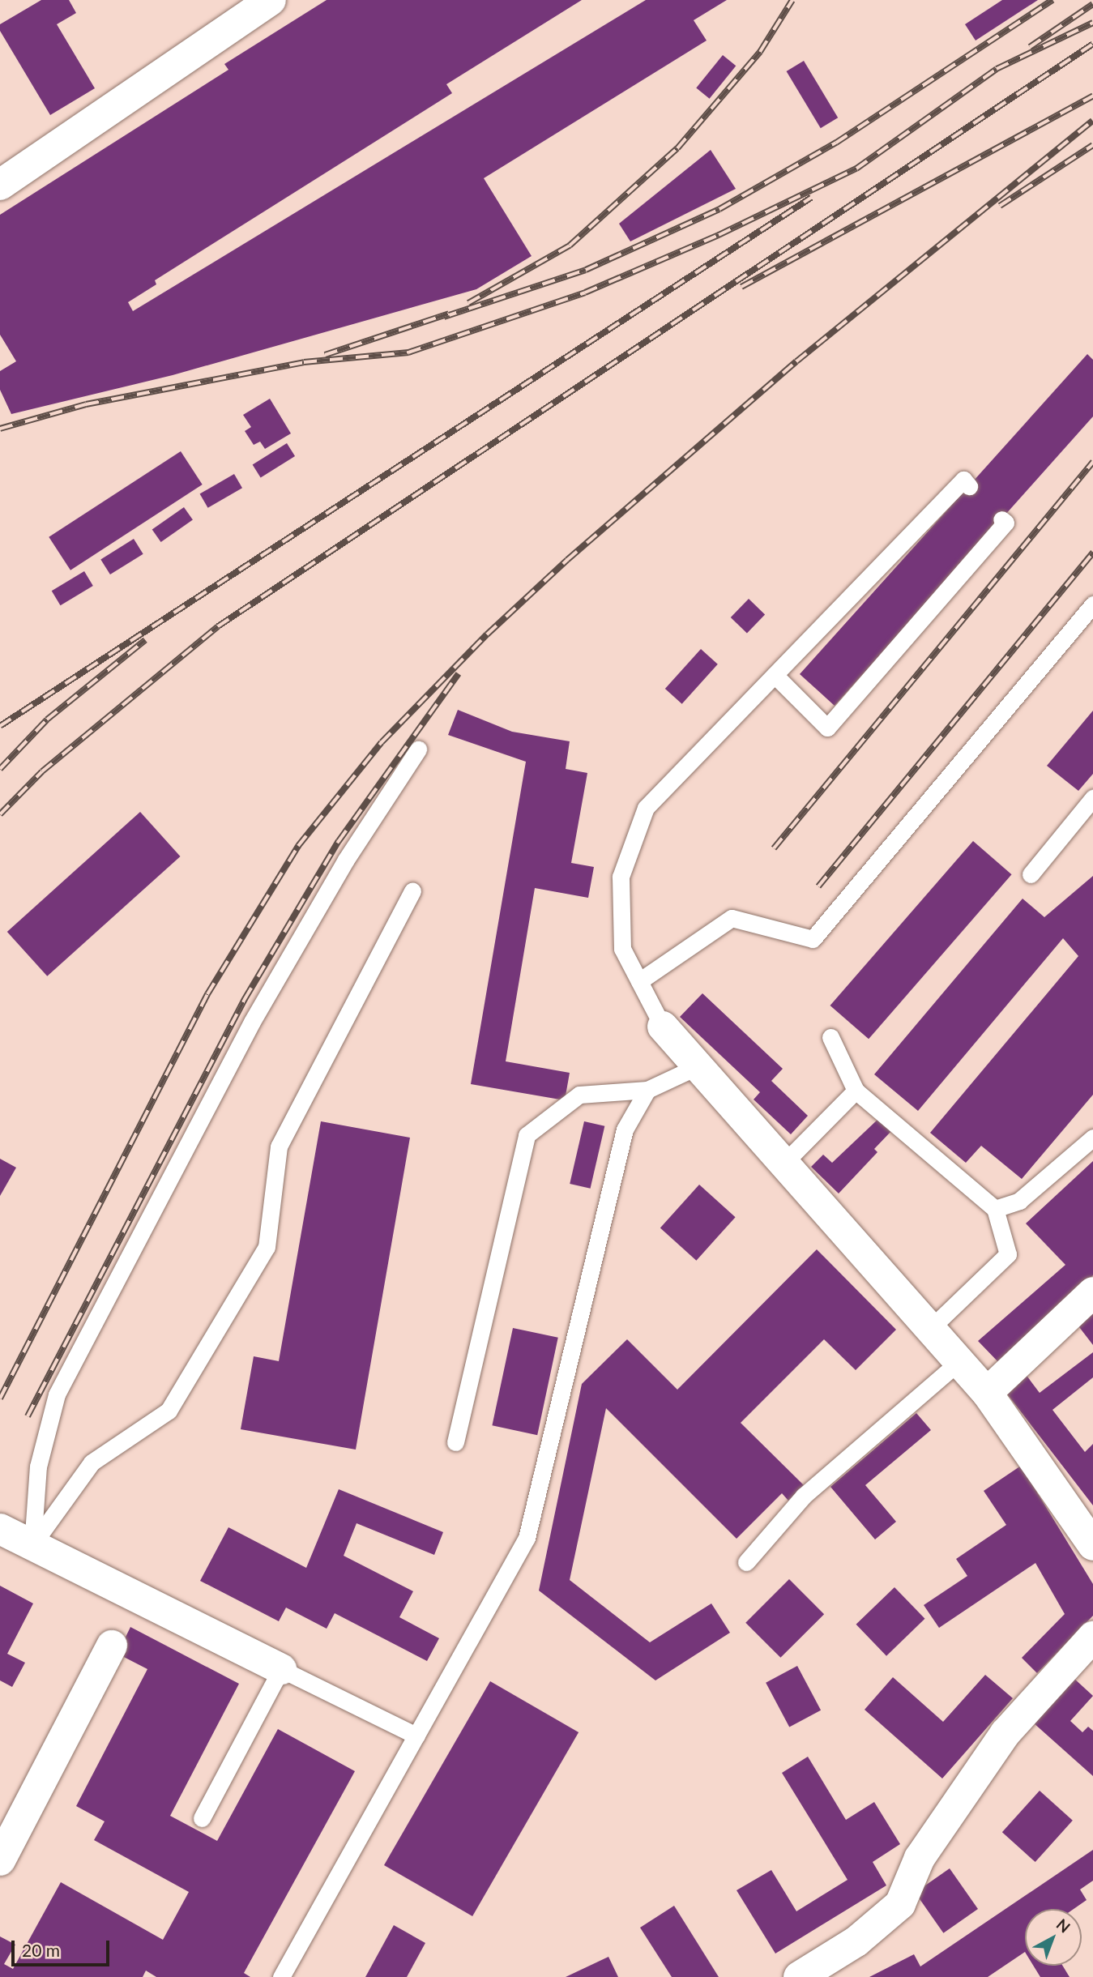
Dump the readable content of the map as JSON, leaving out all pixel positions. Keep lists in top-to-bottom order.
{
  "scale_bar": "20 m",
  "north": "top right"
}
